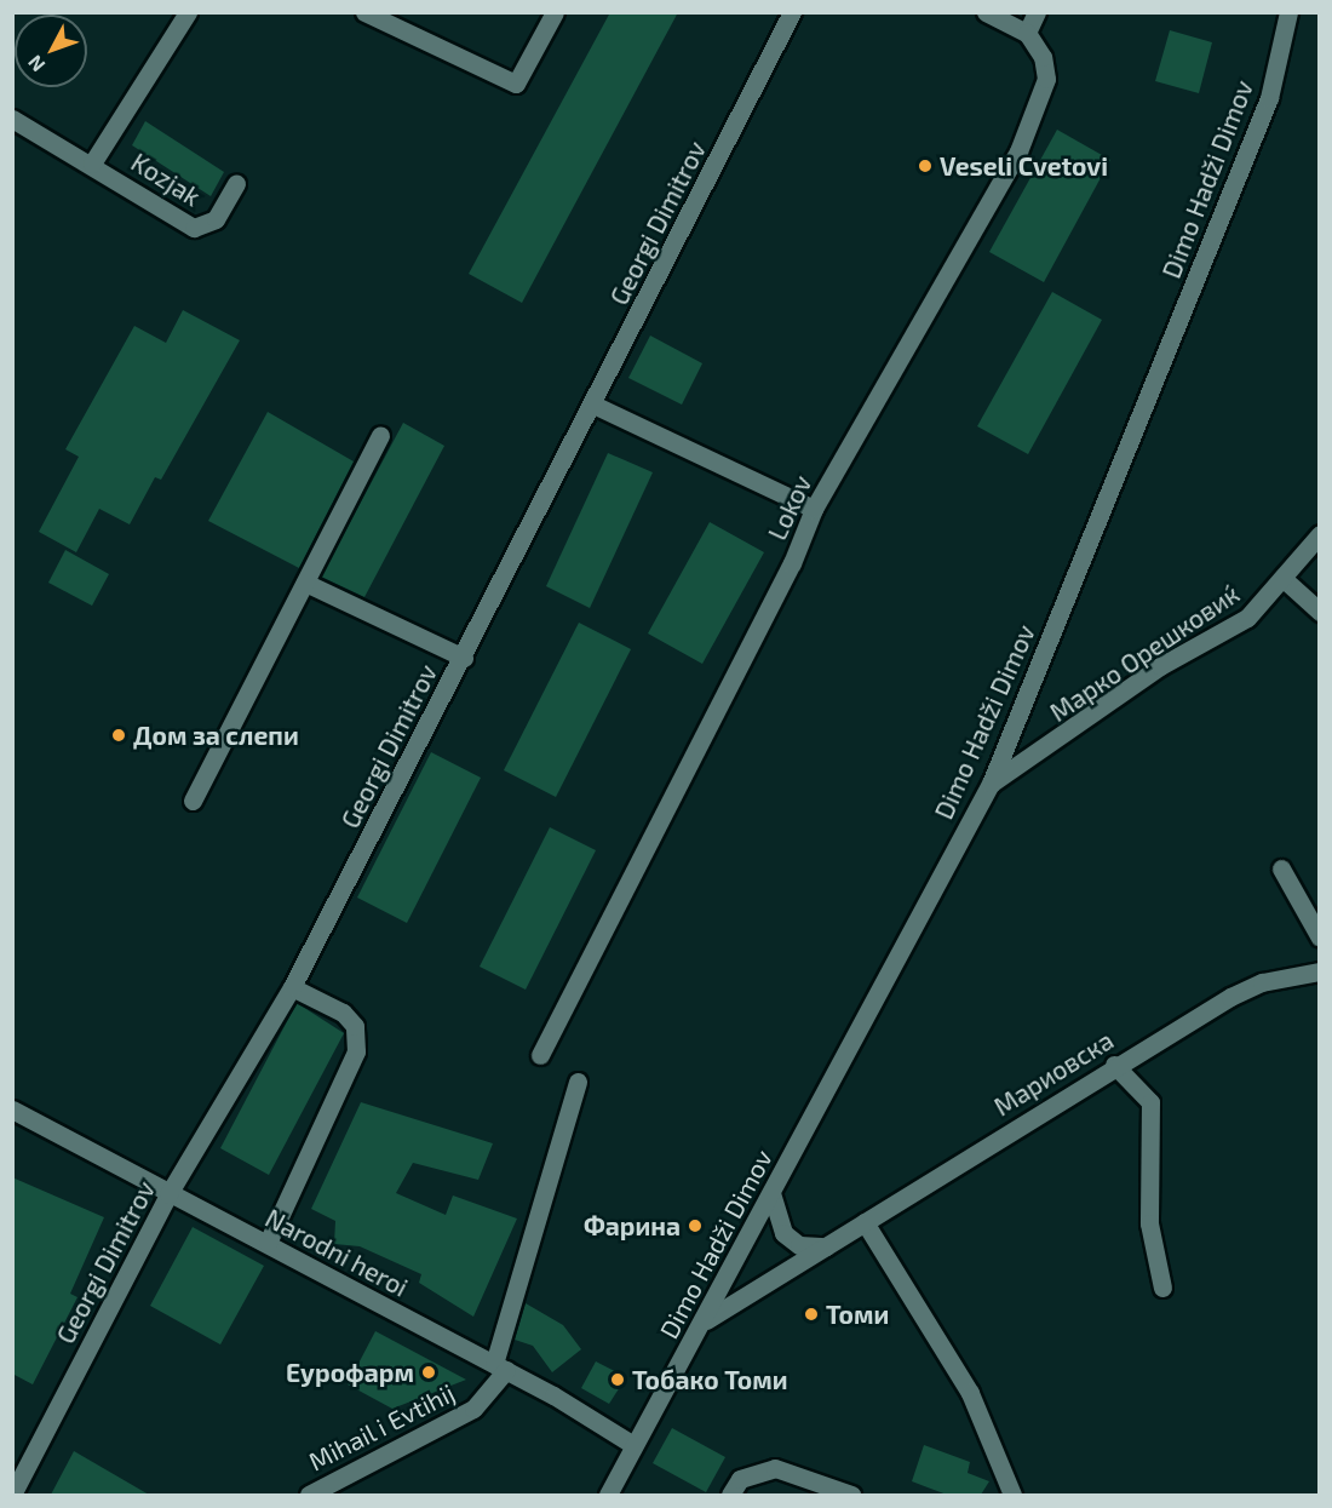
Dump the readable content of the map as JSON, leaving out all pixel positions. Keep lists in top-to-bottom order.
{
  "streets": {
    "street": [
      "Kozjak",
      "Dimo Hadži Dimov",
      "Georgi Dimitrov",
      "Lokov",
      "Марко Орешковиќ",
      "Мариовска",
      "Narodni heroi",
      "Mihail i Evtihij"
    ]
  },
  "crossings": [
    ["Dimo Hadži Dimov", "Марко Орешковиќ"],
    ["Dimo Hadži Dimov", "Мариовска"],
    ["Dimo Hadži Dimov", "Narodni heroi"],
    ["Georgi Dimitrov", "Narodni heroi"],
    ["Narodni heroi", "Mihail i Evtihij"]
  ],
  "places": [
    "Veseli Cvetovi",
    "Дом за слепи",
    "Фарина",
    "Томи",
    "Еурофарм",
    "Тобако Томи"
  ],
  "north": "bottom left"
}
